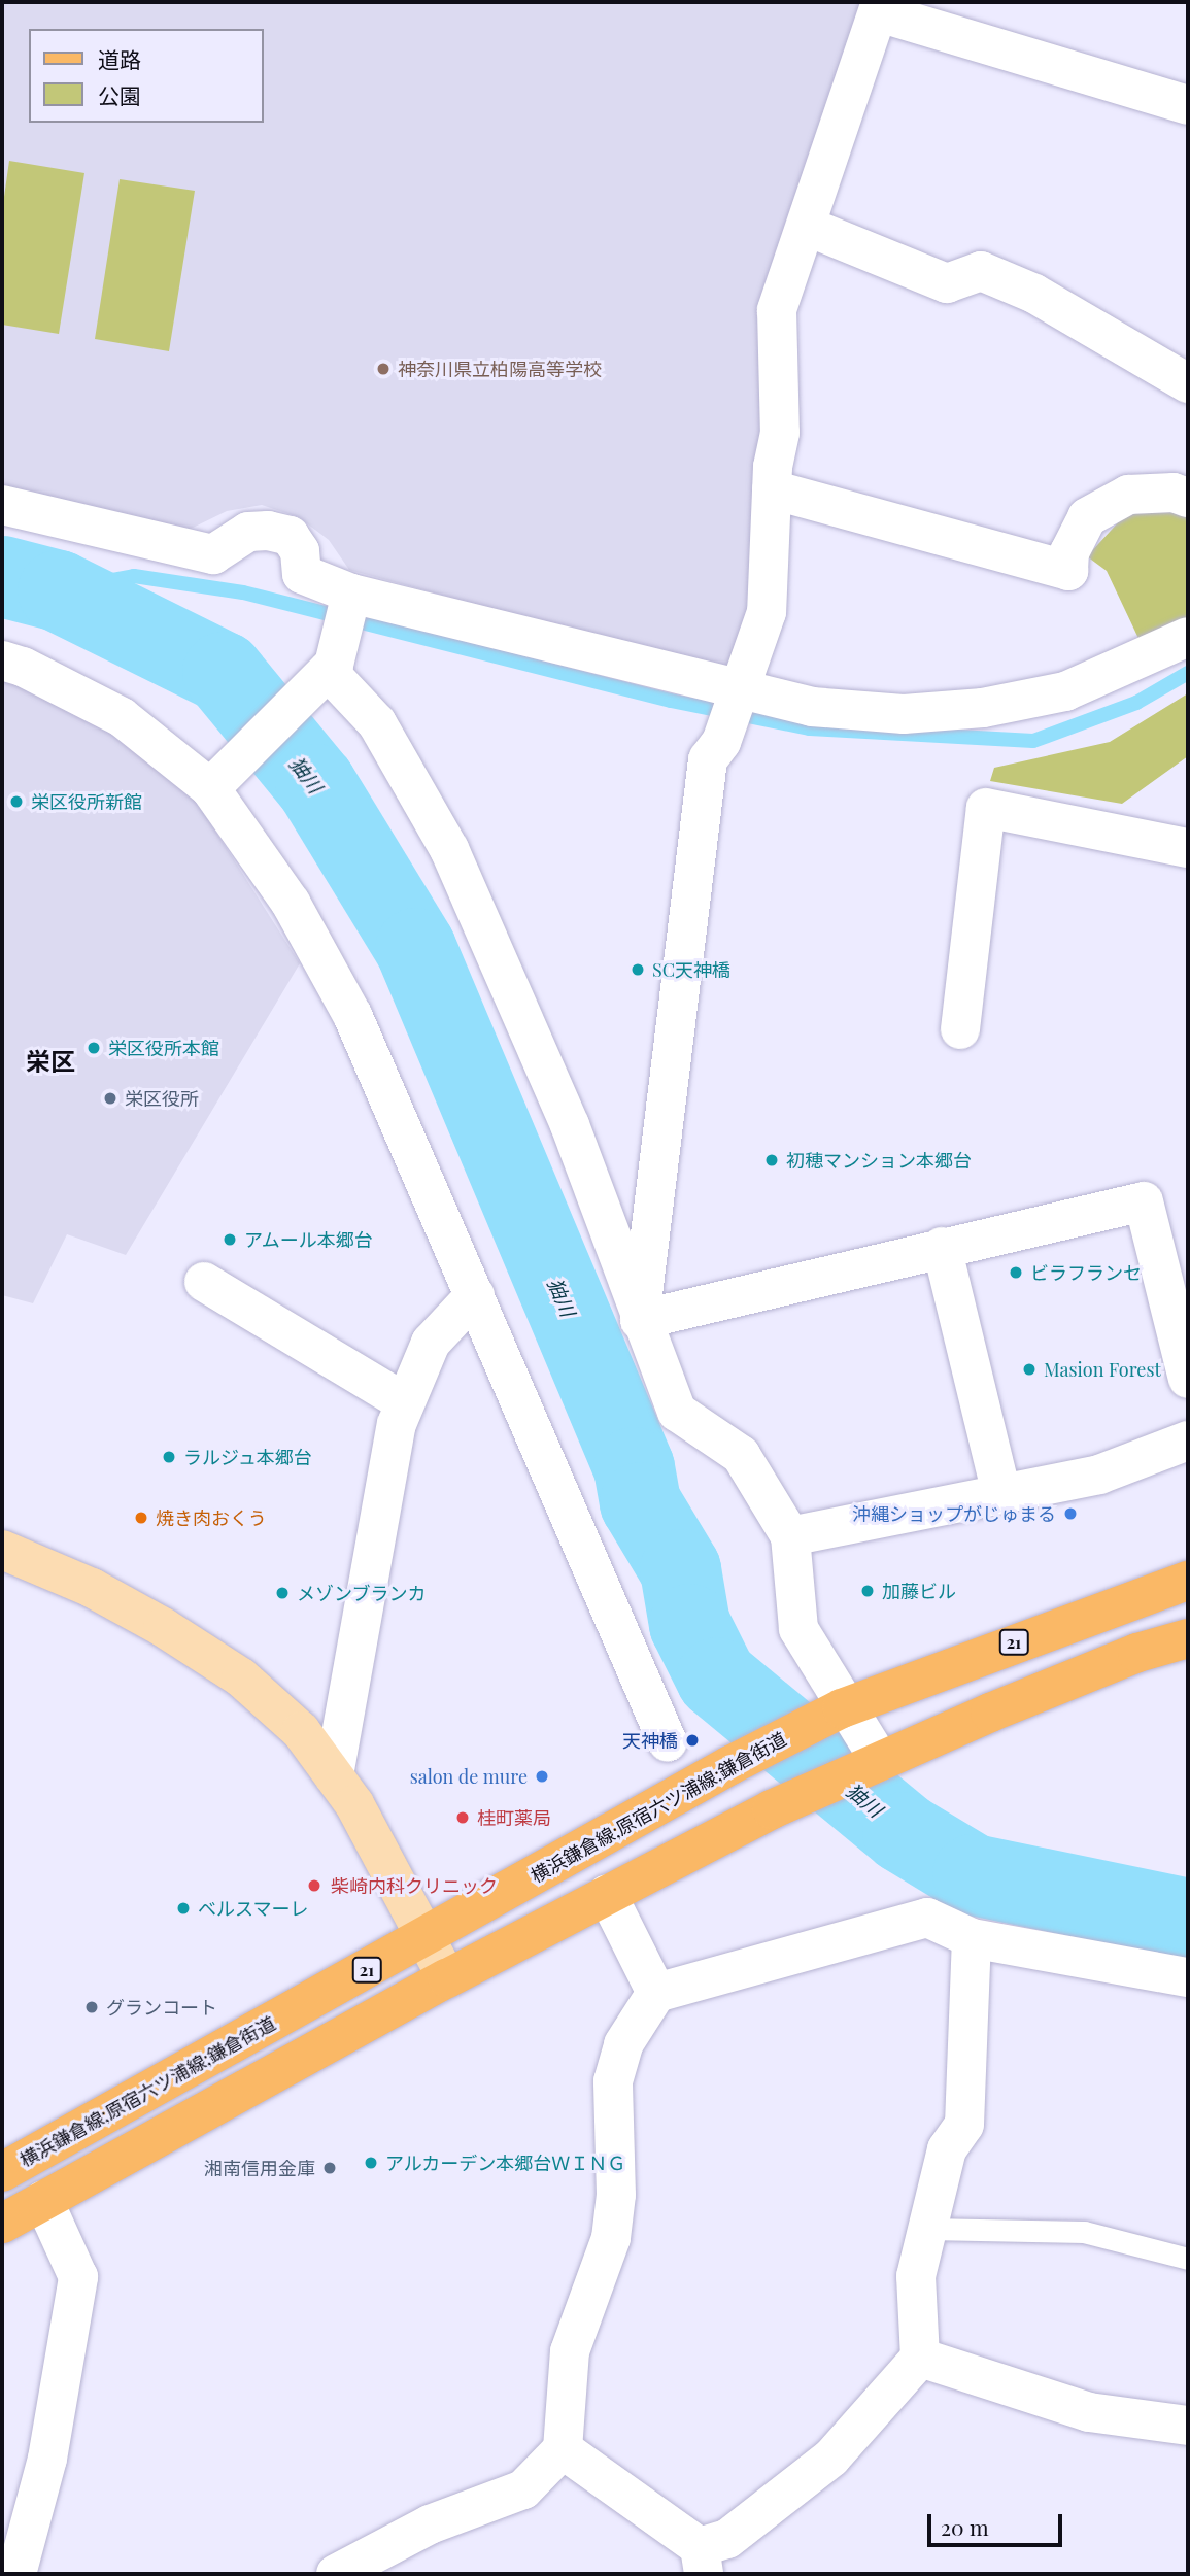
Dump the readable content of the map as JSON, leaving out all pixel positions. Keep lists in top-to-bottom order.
{
  "streets": {
    "main road": ["21", "横浜鎌倉線;原宿六ツ浦線;鎌倉街道"]
  },
  "districts": ["栄区"],
  "water": ["㹨川"],
  "places": [
    "神奈川県立柏陽高等学校",
    "栄区役所新館",
    "SC天神橋",
    "栄区役所本館",
    "栄区役所",
    "初穂マンション本郷台",
    "アムール本郷台",
    "ビラフランセ",
    "Masion Forest",
    "ラルジュ本郷台",
    "沖縄ショップがじゅまる",
    "焼き肉おくう",
    "加藤ビル",
    "メゾンブランカ",
    "天神橋",
    "salon de mure",
    "桂町薬局",
    "柴崎内科クリニック",
    "ベルスマーレ",
    "グランコート",
    "アルカーデン本郷台ＷＩＮＧ",
    "湘南信用金庫"
  ],
  "legend": ["道路", "公園"],
  "scale_bar": "20 m"
}
